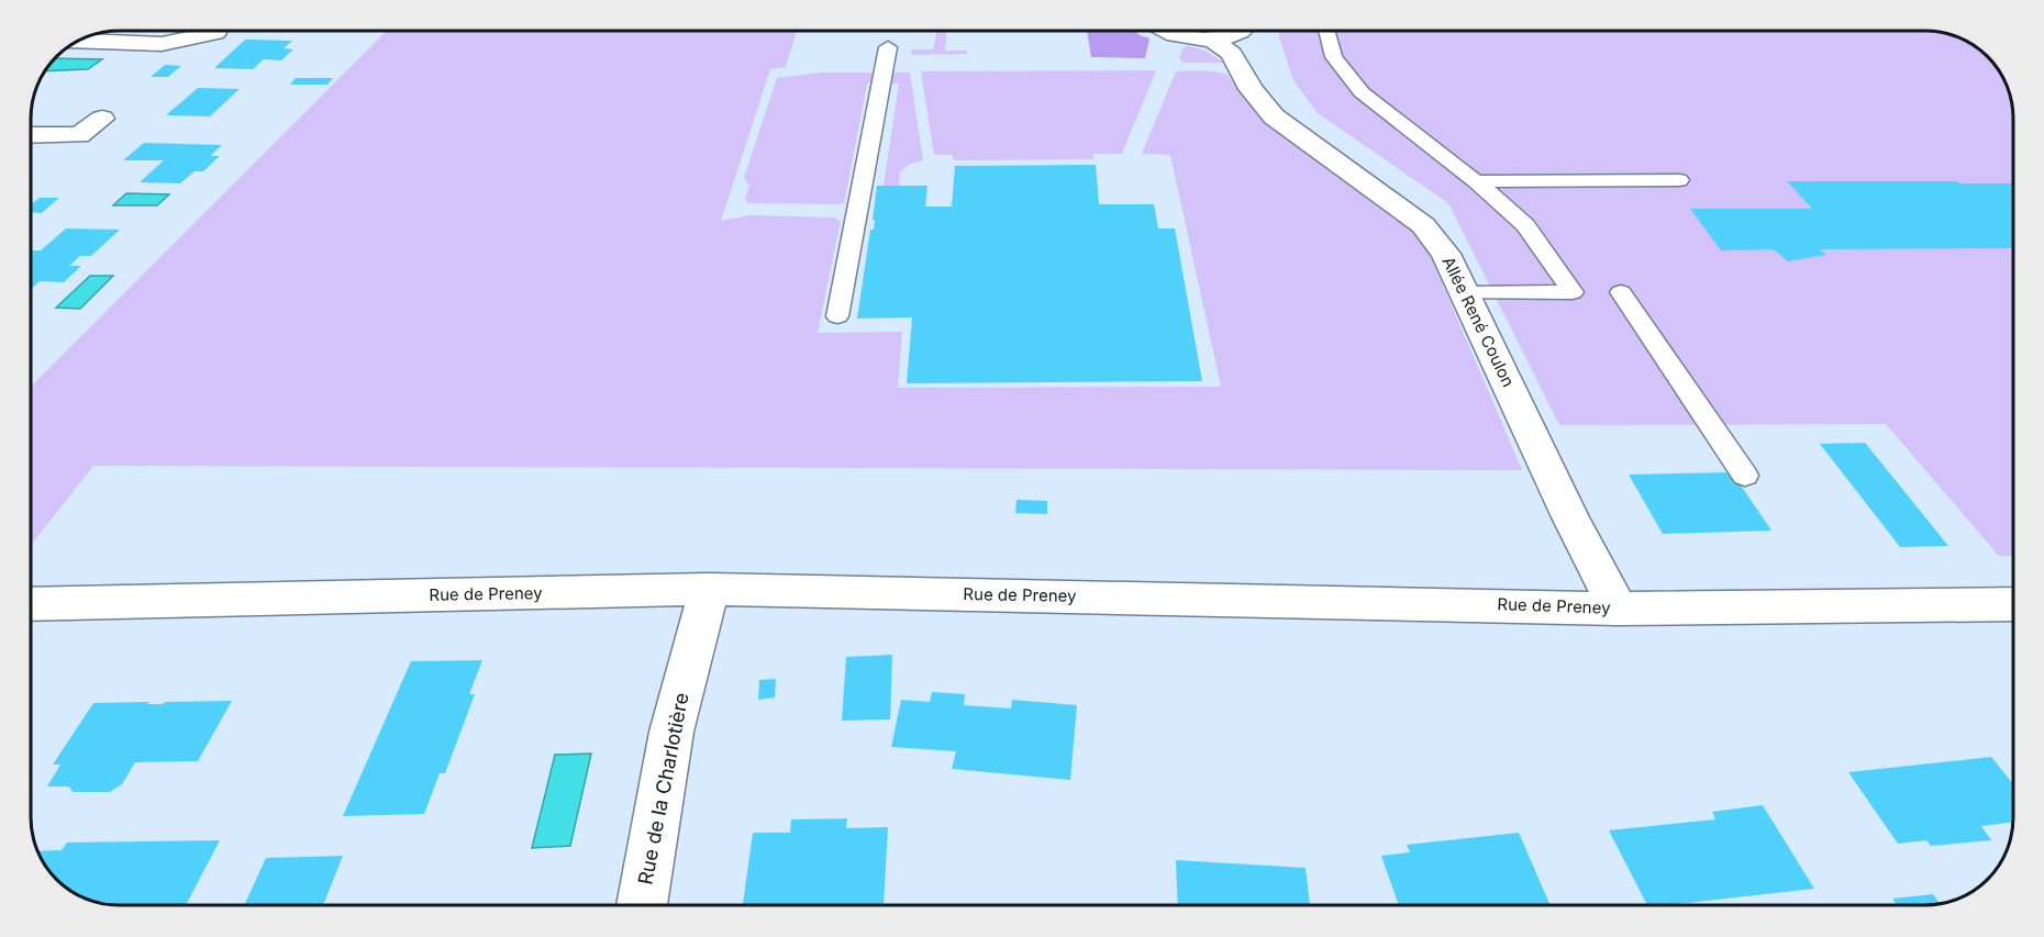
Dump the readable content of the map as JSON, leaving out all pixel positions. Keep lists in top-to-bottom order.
{
  "streets": {
    "street": ["Allée René Coulon", "Rue de Preney", "Rue de la Charlotière"]
  },
  "crossings": [
    ["Allée René Coulon", "Rue de Preney"],
    ["Rue de Preney", "Rue de la Charlotière"]
  ]
}
